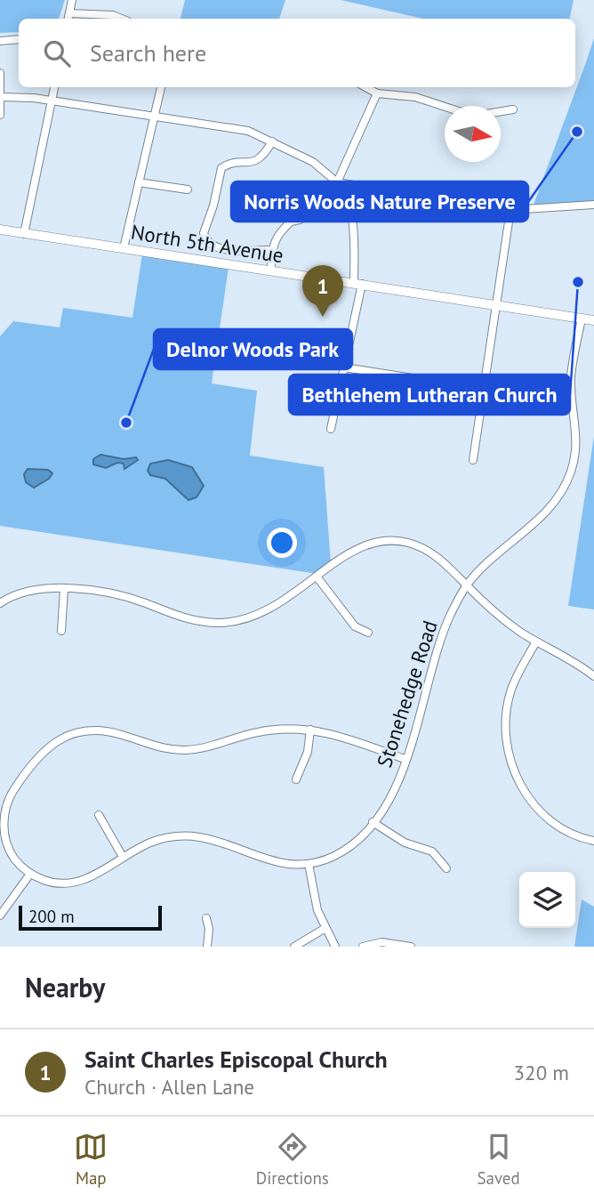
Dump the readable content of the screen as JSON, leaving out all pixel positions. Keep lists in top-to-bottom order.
{
  "streets": {
    "main road": ["North 5th Avenue"],
    "street": ["Stonehedge Road"]
  },
  "crossings": [
    ["North 5th Avenue", "Stonehedge Road"]
  ],
  "places": ["Norris Woods Nature Preserve", "Bethlehem Lutheran Church", "Delnor Woods Park"],
  "scale_bar": "200 m",
  "north": "right",
  "page": {
    "search": "Search here",
    "pins": "1",
    "scale": "200 m",
    "heading": "Nearby",
    "list": [
      {
        "mark": "1",
        "name": "Saint Charles Episcopal Church",
        "note": "Church · Allen Lane",
        "value": "320 m"
      }
    ],
    "nav": ["Map", "Directions", "Saved"]
  }
}
